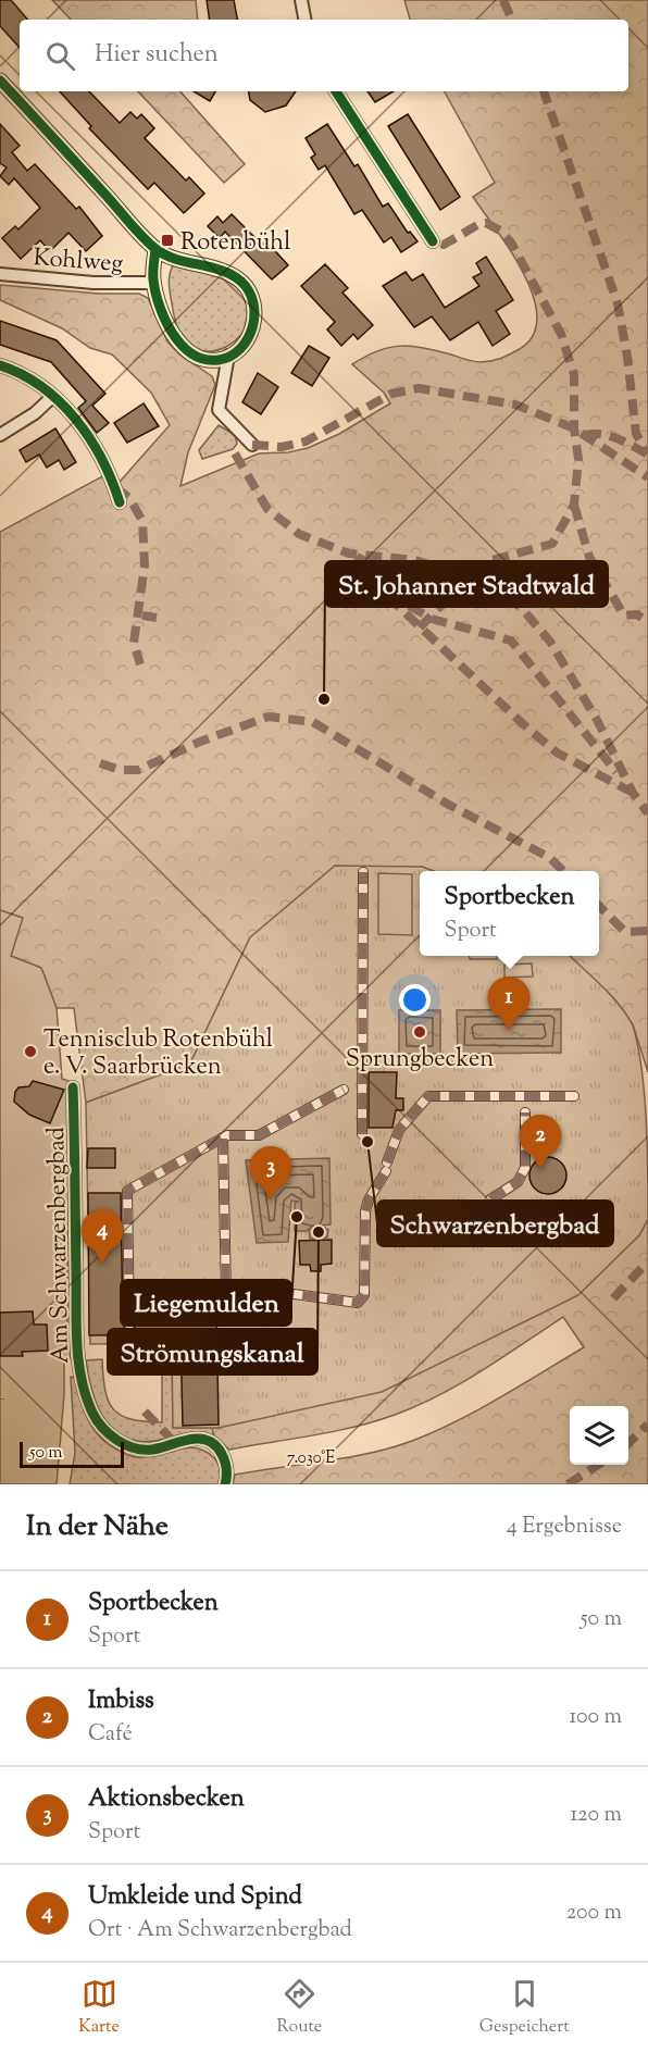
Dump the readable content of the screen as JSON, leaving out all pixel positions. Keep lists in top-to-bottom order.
{
  "streets": {
    "street": ["Kohlweg", "Am Schwarzenbergbad"]
  },
  "places": {
    "transit": ["Rotenbühl"],
    "other": [
      "St. Johanner Stadtwald",
      "Sprungbecken",
      "Tennisclub Rotenbühl e. V. Saarbrücken",
      "Schwarzenbergbad",
      "Liegemulden",
      "Strömungskanal"
    ]
  },
  "scale_bar": "50 m",
  "page": {
    "search": "Hier suchen",
    "popup": ["Sportbecken", "Sport"],
    "pins": [
      "1",
      "2",
      "3",
      "4"
    ],
    "scale": "50 m",
    "heading": ["In der Nähe", "4 Ergebnisse"],
    "list": [
      {
        "mark": "1",
        "name": "Sportbecken",
        "note": "Sport",
        "value": "50 m"
      },
      {
        "mark": "2",
        "name": "Imbiss",
        "note": "Café",
        "value": "100 m"
      },
      {
        "mark": "3",
        "name": "Aktionsbecken",
        "note": "Sport",
        "value": "120 m"
      },
      {
        "mark": "4",
        "name": "Umkleide und Spind",
        "note": "Ort · Am Schwarzenbergbad",
        "value": "200 m"
      }
    ],
    "nav": ["Karte", "Route", "Gespeichert"]
  },
  "coordinates": ["7.030°E"]
}
